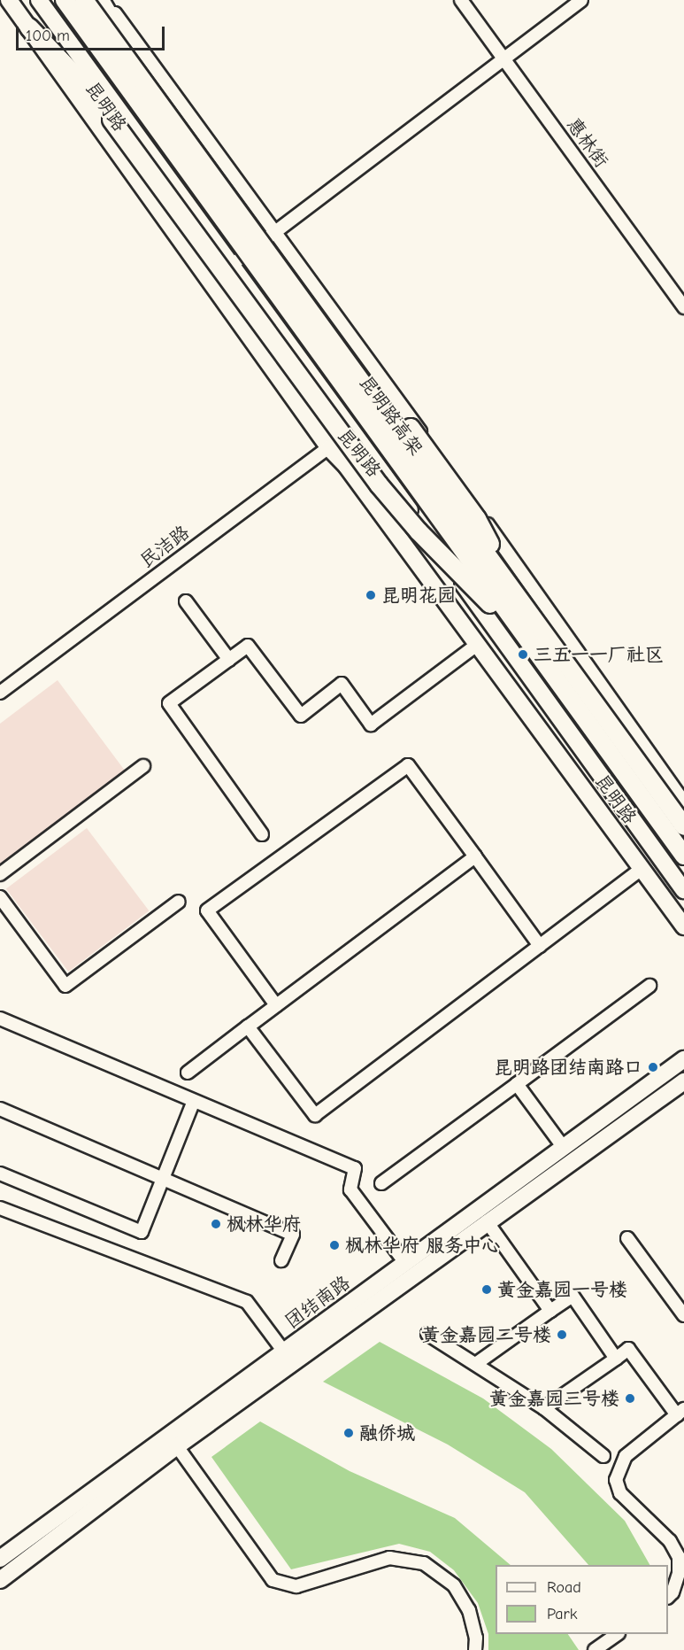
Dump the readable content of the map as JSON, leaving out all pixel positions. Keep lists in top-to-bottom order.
{
  "streets": {
    "highway": ["昆明路高架"],
    "main road": ["昆明路", "团结南路"],
    "street": ["惠林街", "民洁路"]
  },
  "crossings": [
    ["昆明路", "民洁路"]
  ],
  "places": [
    "昆明花园",
    "三五一一厂社区",
    "昆明路团结南路口",
    "枫林华府",
    "枫林华府 服务中心",
    "黄金嘉园一号楼",
    "黄金嘉园二号楼",
    "黄金嘉园三号楼",
    "融侨城"
  ],
  "legend": ["Road", "Park"],
  "scale_bar": "100 m"
}
